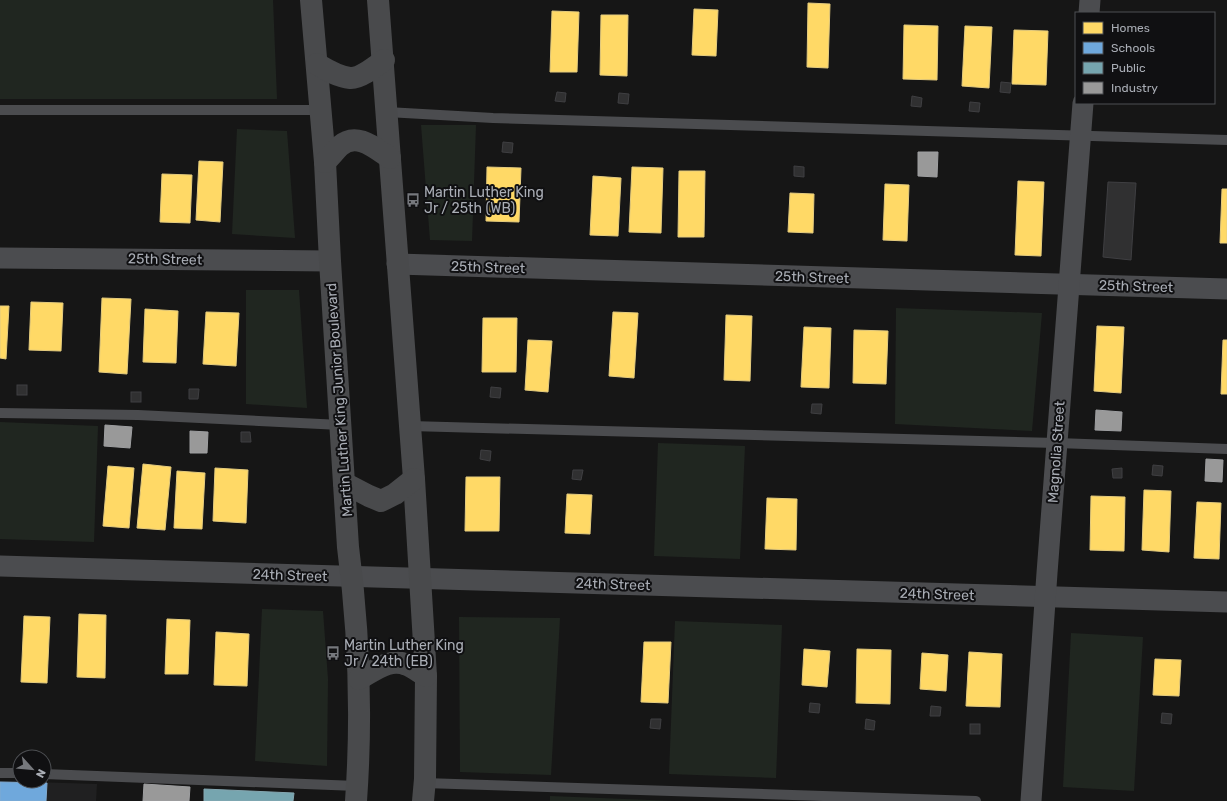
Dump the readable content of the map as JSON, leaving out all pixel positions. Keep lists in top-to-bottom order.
{
  "streets": {
    "main road": ["Martin Luther King Junior Boulevard"],
    "street": ["25th Street", "Magnolia Street", "24th Street"]
  },
  "crossings": [
    ["25th Street", "Martin Luther King Junior Boulevard"],
    ["25th Street", "Magnolia Street"],
    ["Martin Luther King Junior Boulevard", "24th Street"],
    ["Magnolia Street", "24th Street"]
  ],
  "places": {
    "bus stop": ["Martin Luther King Jr / 25th (WB)", "Martin Luther King Jr / 24th (EB)"]
  },
  "legend": [
    "Homes",
    "Schools",
    "Public",
    "Industry"
  ],
  "north": "bottom right"
}
